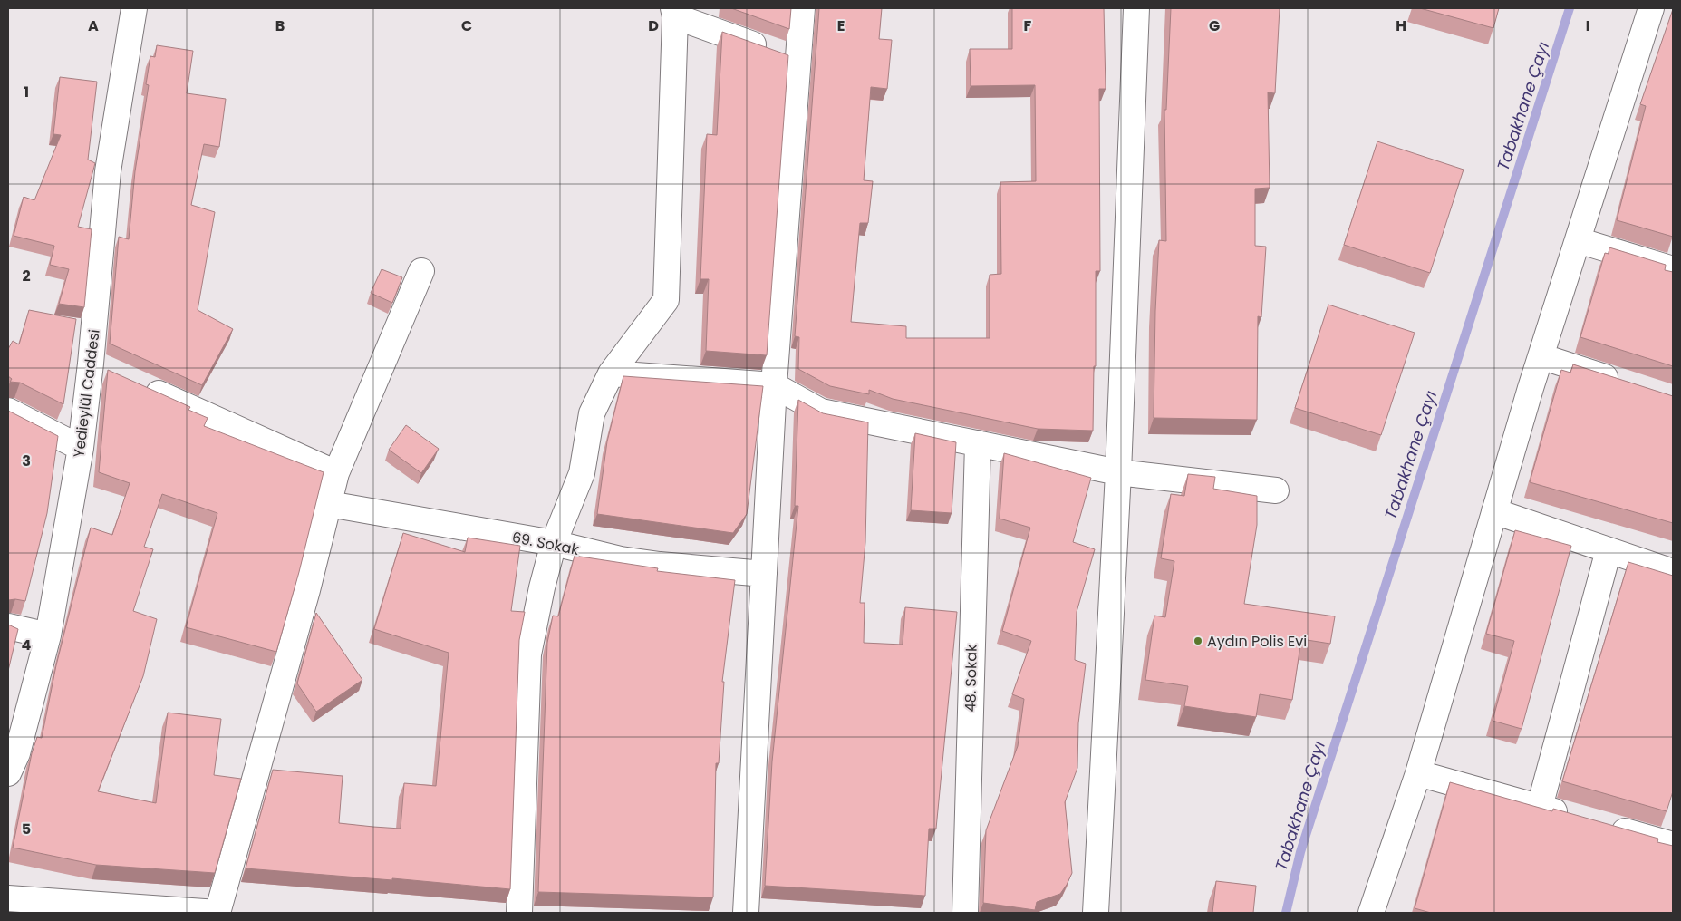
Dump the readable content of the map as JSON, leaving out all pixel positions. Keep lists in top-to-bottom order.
{
  "streets": {
    "street": ["Yedieylül Caddesi", "69. Sokak", "48. Sokak"]
  },
  "water": ["Tabakhane Çayı"],
  "places": ["Aydın Polis Evi"],
  "grid": {
    "columns": [
      "A",
      "B",
      "C",
      "D",
      "E",
      "F",
      "G",
      "H",
      "I"
    ],
    "rows": [
      "1",
      "2",
      "3",
      "4",
      "5"
    ]
  }
}
